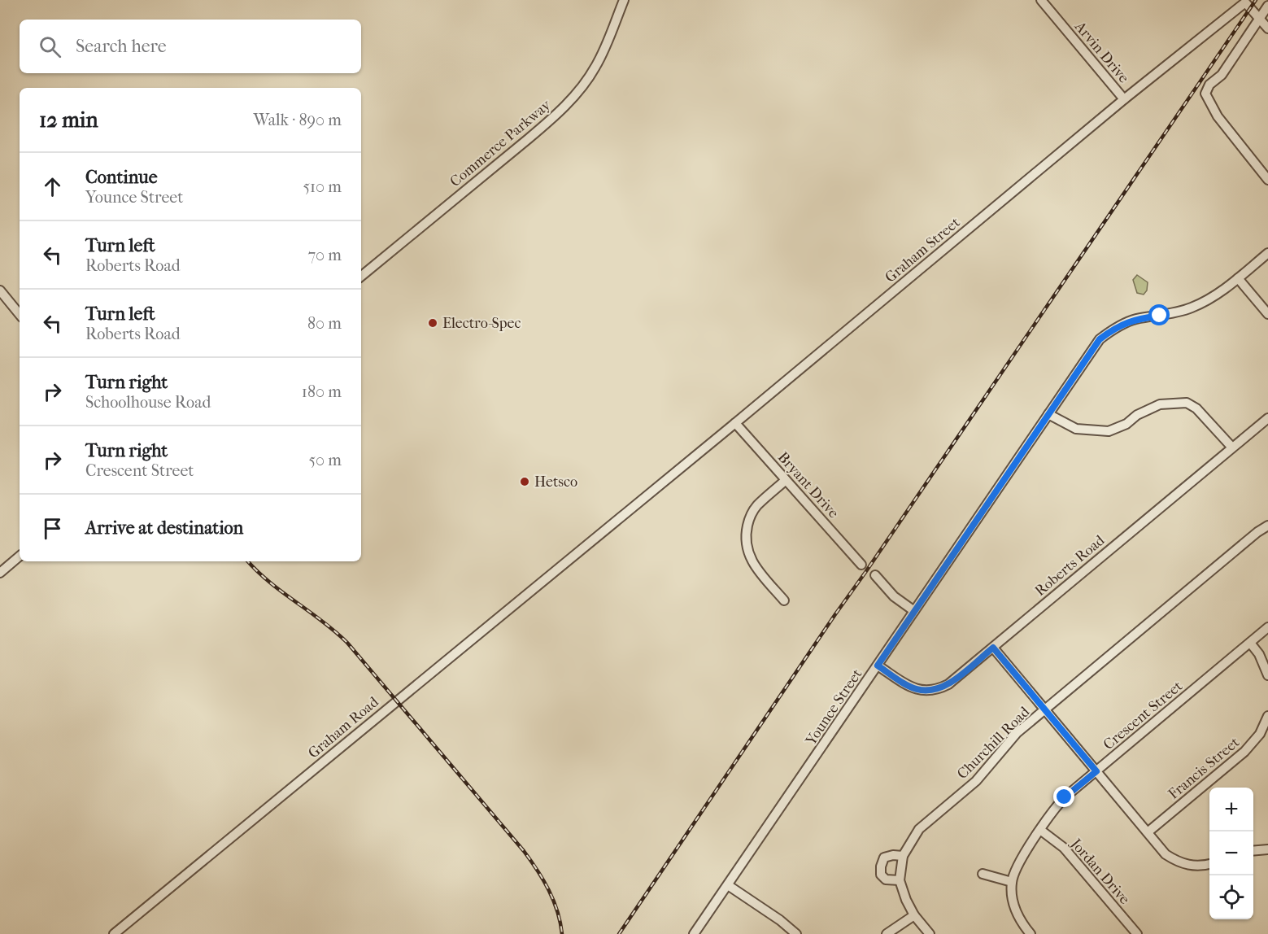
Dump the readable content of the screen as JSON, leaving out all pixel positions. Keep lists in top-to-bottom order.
{
  "streets": {
    "street": [
      "Arvin Drive",
      "Commerce Parkway",
      "Graham Street",
      "Bryant Drive",
      "Roberts Road",
      "Younce Street",
      "Crescent Street",
      "Graham Road",
      "Churchill Road",
      "Francis Street",
      "Jordan Drive"
    ]
  },
  "crossings": [
    ["Arvin Drive", "Graham Street"],
    ["Graham Street", "Bryant Drive"],
    ["Graham Street", "Graham Road"],
    ["Roberts Road", "Younce Street"],
    ["Crescent Street", "Jordan Drive"]
  ],
  "places": ["Electro-Spec", "Hetsco"],
  "page": {
    "search": "Search here",
    "heading": ["12 min", "Walk · 890 m"],
    "list": [
      ["Continue", "Younce Street", "510 m"],
      ["Turn left", "Roberts Road", "70 m"],
      ["Turn left", "Roberts Road", "80 m"],
      ["Turn right", "Schoolhouse Road", "180 m"],
      ["Turn right", "Crescent Street", "50 m"],
      "Arrive at destination"
    ],
    "map_buttons": ["+", "−"]
  }
}
